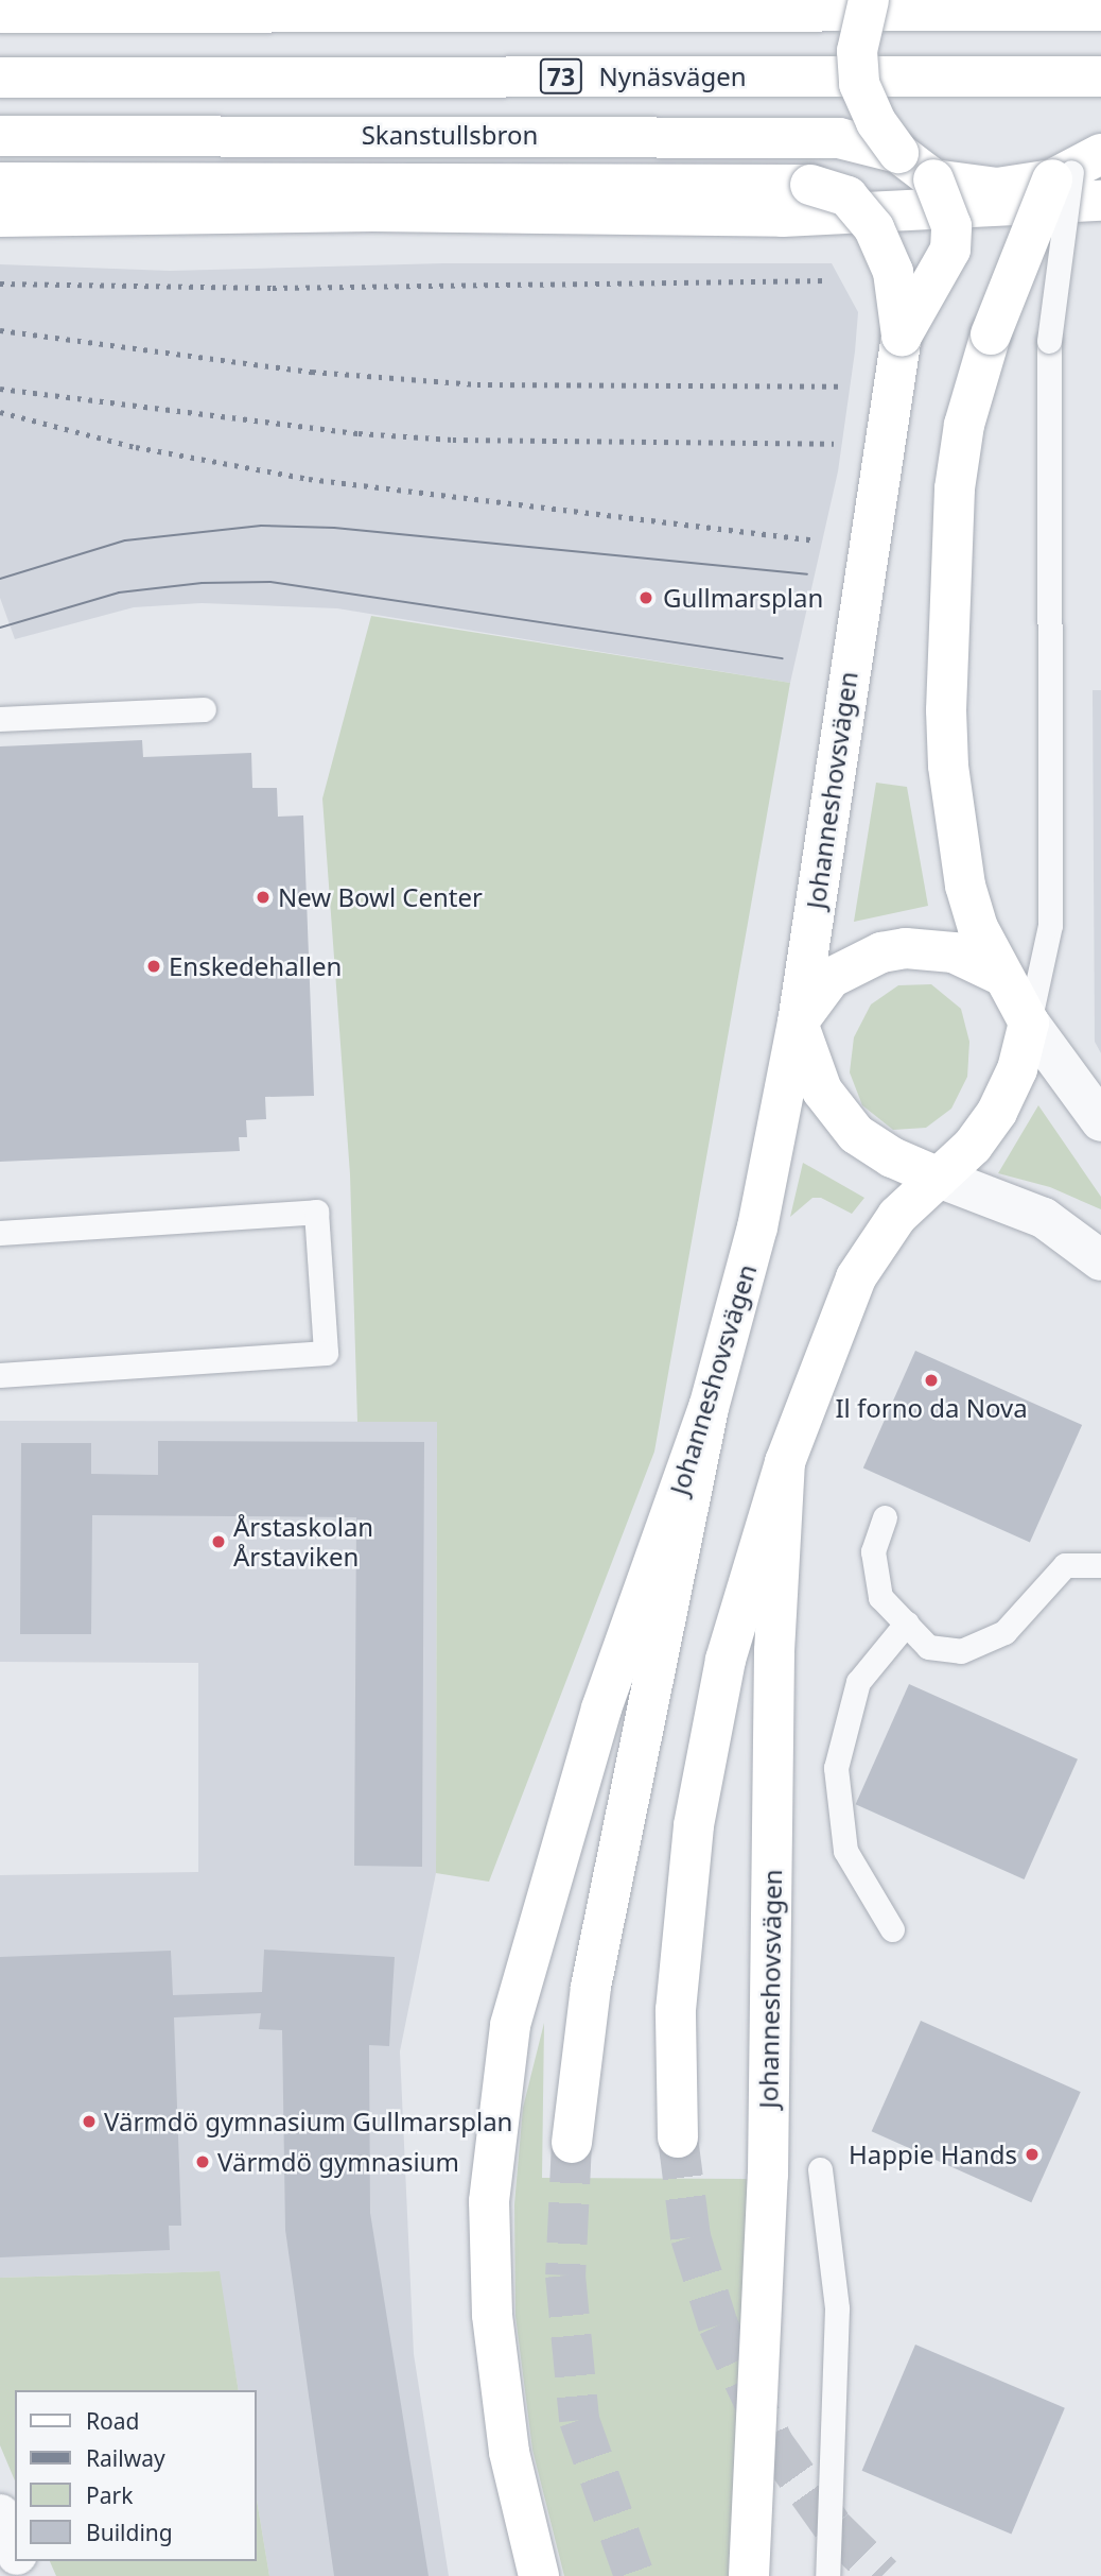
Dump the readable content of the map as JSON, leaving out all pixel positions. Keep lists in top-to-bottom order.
{
  "streets": {
    "main road": [
      "73",
      "Nynäsvägen",
      "Skanstullsbron",
      "Johanneshovsvägen"
    ]
  },
  "places": [
    "Gullmarsplan",
    "New Bowl Center",
    "Enskedehallen",
    "Il forno da Nova",
    "Årstaskolan Årstaviken",
    "Värmdö gymnasium Gullmarsplan",
    "Happie Hands",
    "Värmdö gymnasium"
  ],
  "legend": [
    "Road",
    "Railway",
    "Park",
    "Building"
  ]
}
